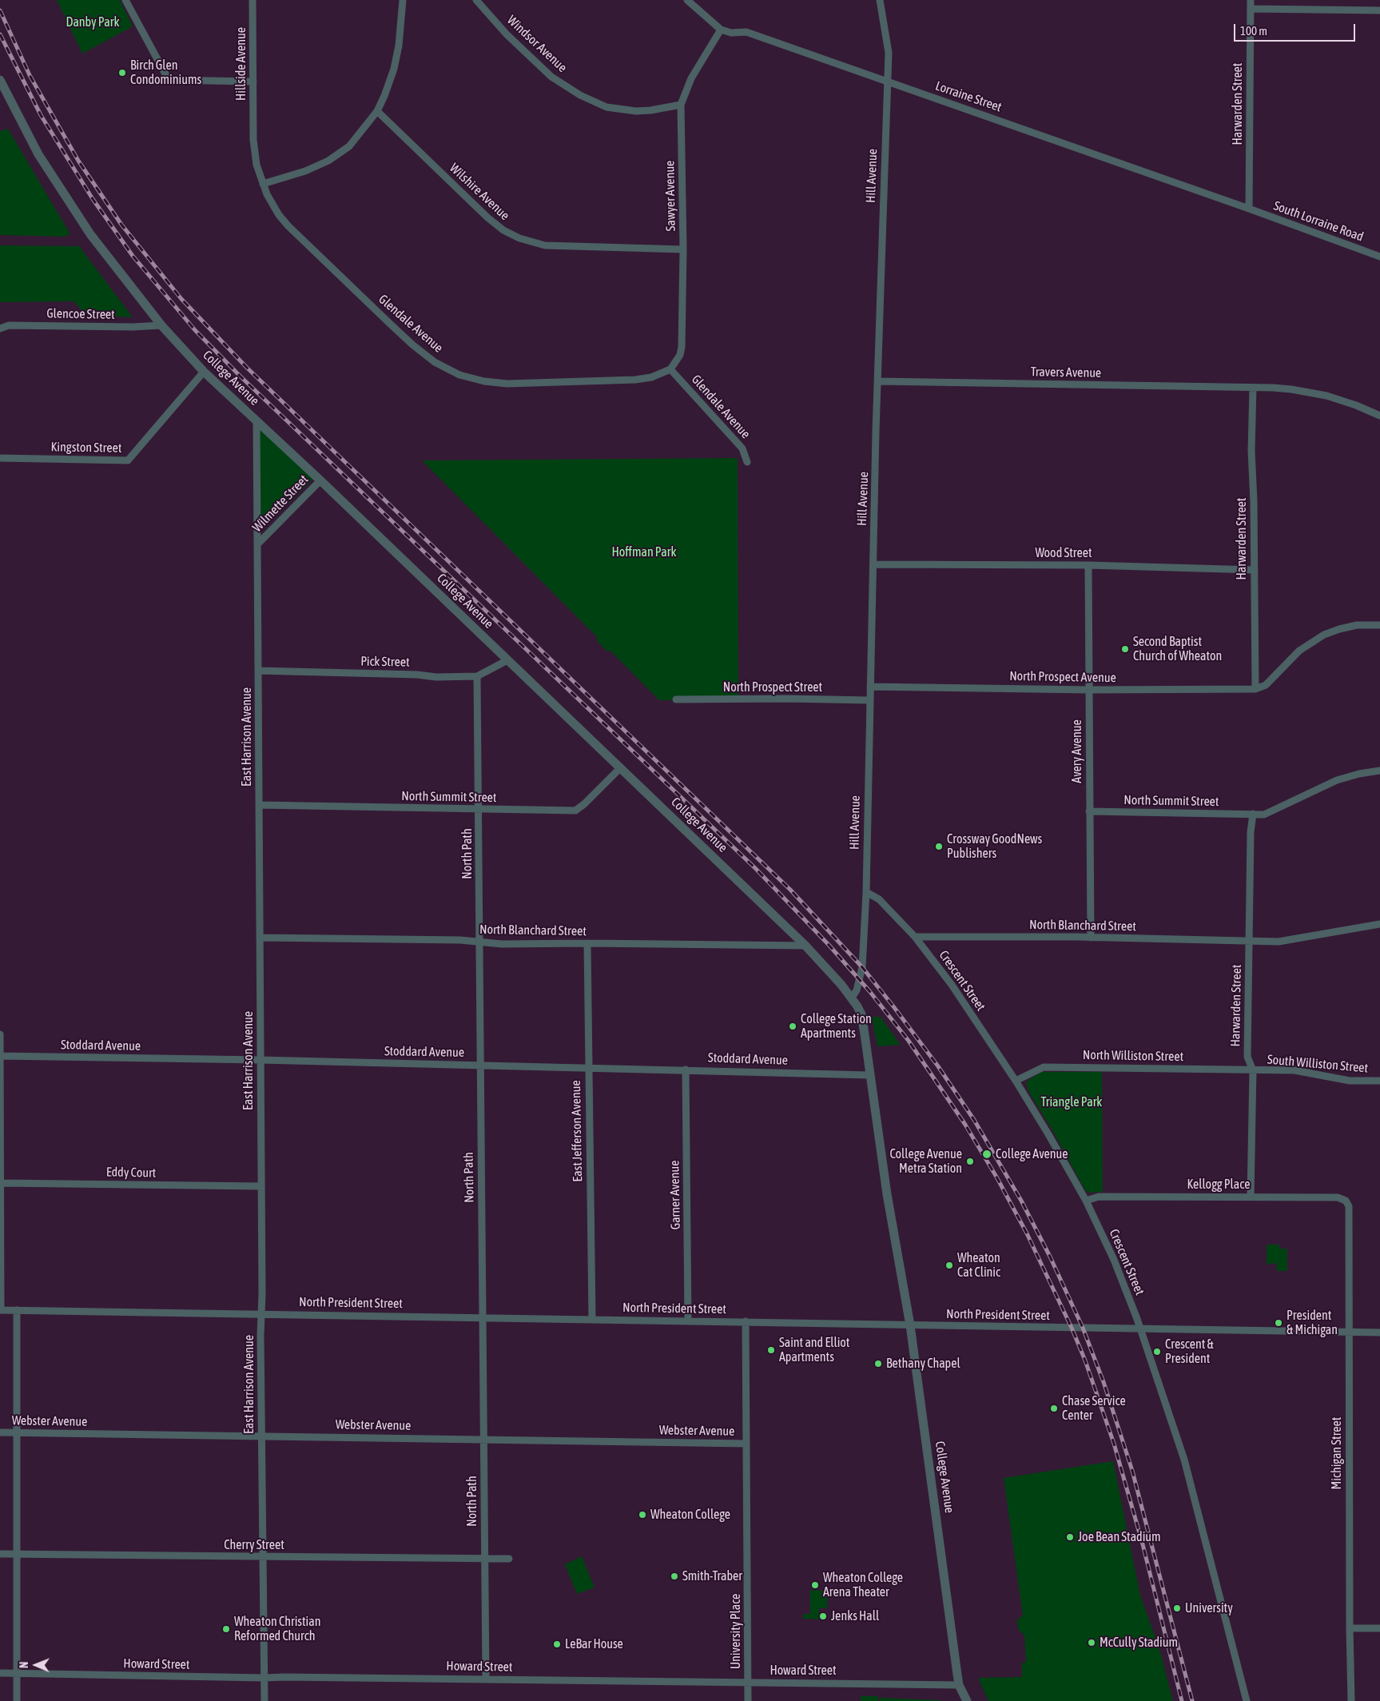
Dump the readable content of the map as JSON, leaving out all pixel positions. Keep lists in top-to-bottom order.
{
  "streets": {
    "street": [
      "Windsor Avenue",
      "Hillside Avenue",
      "Lorraine Street",
      "Harwarden Street",
      "Hill Avenue",
      "Wilshire Avenue",
      "Sawyer Avenue",
      "South Lorraine Road",
      "Glencoe Street",
      "Glendale Avenue",
      "Travers Avenue",
      "College Avenue",
      "Kingston Street",
      "Wilmette Street",
      "Wood Street",
      "Pick Street",
      "North Prospect Avenue",
      "North Prospect Street",
      "East Harrison Avenue",
      "Avery Avenue",
      "North Summit Street",
      "North Path",
      "North Blanchard Street",
      "Crescent Street",
      "Stoddard Avenue",
      "North Williston Street",
      "South Williston Street",
      "East Jefferson Avenue",
      "Eddy Court",
      "Kellogg Place",
      "Garner Avenue",
      "North President Street",
      "Webster Avenue",
      "Michigan Street",
      "Cherry Street",
      "University Place",
      "Howard Street"
    ]
  },
  "crossings": [
    ["Windsor Avenue", "Sawyer Avenue"],
    ["Hillside Avenue", "Glendale Avenue"],
    ["Lorraine Street", "Harwarden Street"],
    ["Lorraine Street", "Hill Avenue"],
    ["Lorraine Street", "Sawyer Avenue"],
    ["Lorraine Street", "South Lorraine Road"],
    ["Harwarden Street", "South Lorraine Road"],
    ["Harwarden Street", "Travers Avenue"],
    ["Harwarden Street", "Wood Street"],
    ["Harwarden Street", "North Prospect Avenue"],
    ["Harwarden Street", "North Summit Street"],
    ["Harwarden Street", "North Blanchard Street"],
    ["Harwarden Street", "North Williston Street"],
    ["Harwarden Street", "South Williston Street"],
    ["Harwarden Street", "Kellogg Place"],
    ["Hill Avenue", "Travers Avenue"],
    ["Hill Avenue", "College Avenue"],
    ["Hill Avenue", "Wood Street"],
    ["Hill Avenue", "North Prospect Avenue"],
    ["Hill Avenue", "North Prospect Street"],
    ["Hill Avenue", "Crescent Street"],
    ["Wilshire Avenue", "Sawyer Avenue"],
    ["Sawyer Avenue", "Glendale Avenue"],
    ["Glencoe Street", "College Avenue"],
    ["College Avenue", "Kingston Street"],
    ["College Avenue", "Wilmette Street"],
    ["College Avenue", "Pick Street"],
    ["College Avenue", "East Harrison Avenue"],
    ["College Avenue", "North Summit Street"],
    ["College Avenue", "North Blanchard Street"],
    ["College Avenue", "Stoddard Avenue"],
    ["College Avenue", "North President Street"],
    ["College Avenue", "Howard Street"],
    ["Wilmette Street", "East Harrison Avenue"],
    ["Wood Street", "Avery Avenue"],
    ["Pick Street", "East Harrison Avenue"],
    ["Pick Street", "North Path"],
    ["North Prospect Avenue", "Avery Avenue"],
    ["East Harrison Avenue", "North Summit Street"],
    ["East Harrison Avenue", "North Blanchard Street"],
    ["East Harrison Avenue", "Stoddard Avenue"],
    ["East Harrison Avenue", "Eddy Court"],
    ["East Harrison Avenue", "North President Street"],
    ["East Harrison Avenue", "Webster Avenue"],
    ["East Harrison Avenue", "Cherry Street"],
    ["East Harrison Avenue", "Howard Street"],
    ["Avery Avenue", "North Summit Street"],
    ["Avery Avenue", "North Blanchard Street"],
    ["North Summit Street", "North Path"],
    ["North Path", "North Blanchard Street"],
    ["North Path", "Stoddard Avenue"],
    ["North Path", "North President Street"],
    ["North Path", "Webster Avenue"],
    ["North Path", "Cherry Street"],
    ["North Path", "Howard Street"],
    ["North Blanchard Street", "Crescent Street"],
    ["North Blanchard Street", "East Jefferson Avenue"],
    ["Crescent Street", "North Williston Street"],
    ["Crescent Street", "Kellogg Place"],
    ["Crescent Street", "North President Street"],
    ["Stoddard Avenue", "East Jefferson Avenue"],
    ["Stoddard Avenue", "Garner Avenue"],
    ["North Williston Street", "South Williston Street"],
    ["East Jefferson Avenue", "North President Street"],
    ["Kellogg Place", "Michigan Street"],
    ["Garner Avenue", "North President Street"],
    ["North President Street", "Michigan Street"],
    ["North President Street", "University Place"],
    ["Webster Avenue", "University Place"],
    ["University Place", "Howard Street"]
  ],
  "parks": ["Danby Park", "Hoffman Park", "Triangle Park"],
  "places": [
    "Birch Glen Condominiums",
    "Second Baptist Church of Wheaton",
    "Crossway GoodNews Publishers",
    "College Station Apartments",
    "College Avenue",
    "College Avenue Metra Station",
    "Wheaton Cat Clinic",
    "President & Michigan",
    "Saint and Elliot Apartments",
    "Crescent & President",
    "Bethany Chapel",
    "Chase Service Center",
    "Wheaton College",
    "Joe Bean Stadium",
    "Smith-Traber",
    "Wheaton College Arena Theater",
    "University",
    "Jenks Hall",
    "Wheaton Christian Reformed Church",
    "McCully Stadium",
    "LeBar House"
  ],
  "scale_bar": "100 m",
  "north": "left"
}
